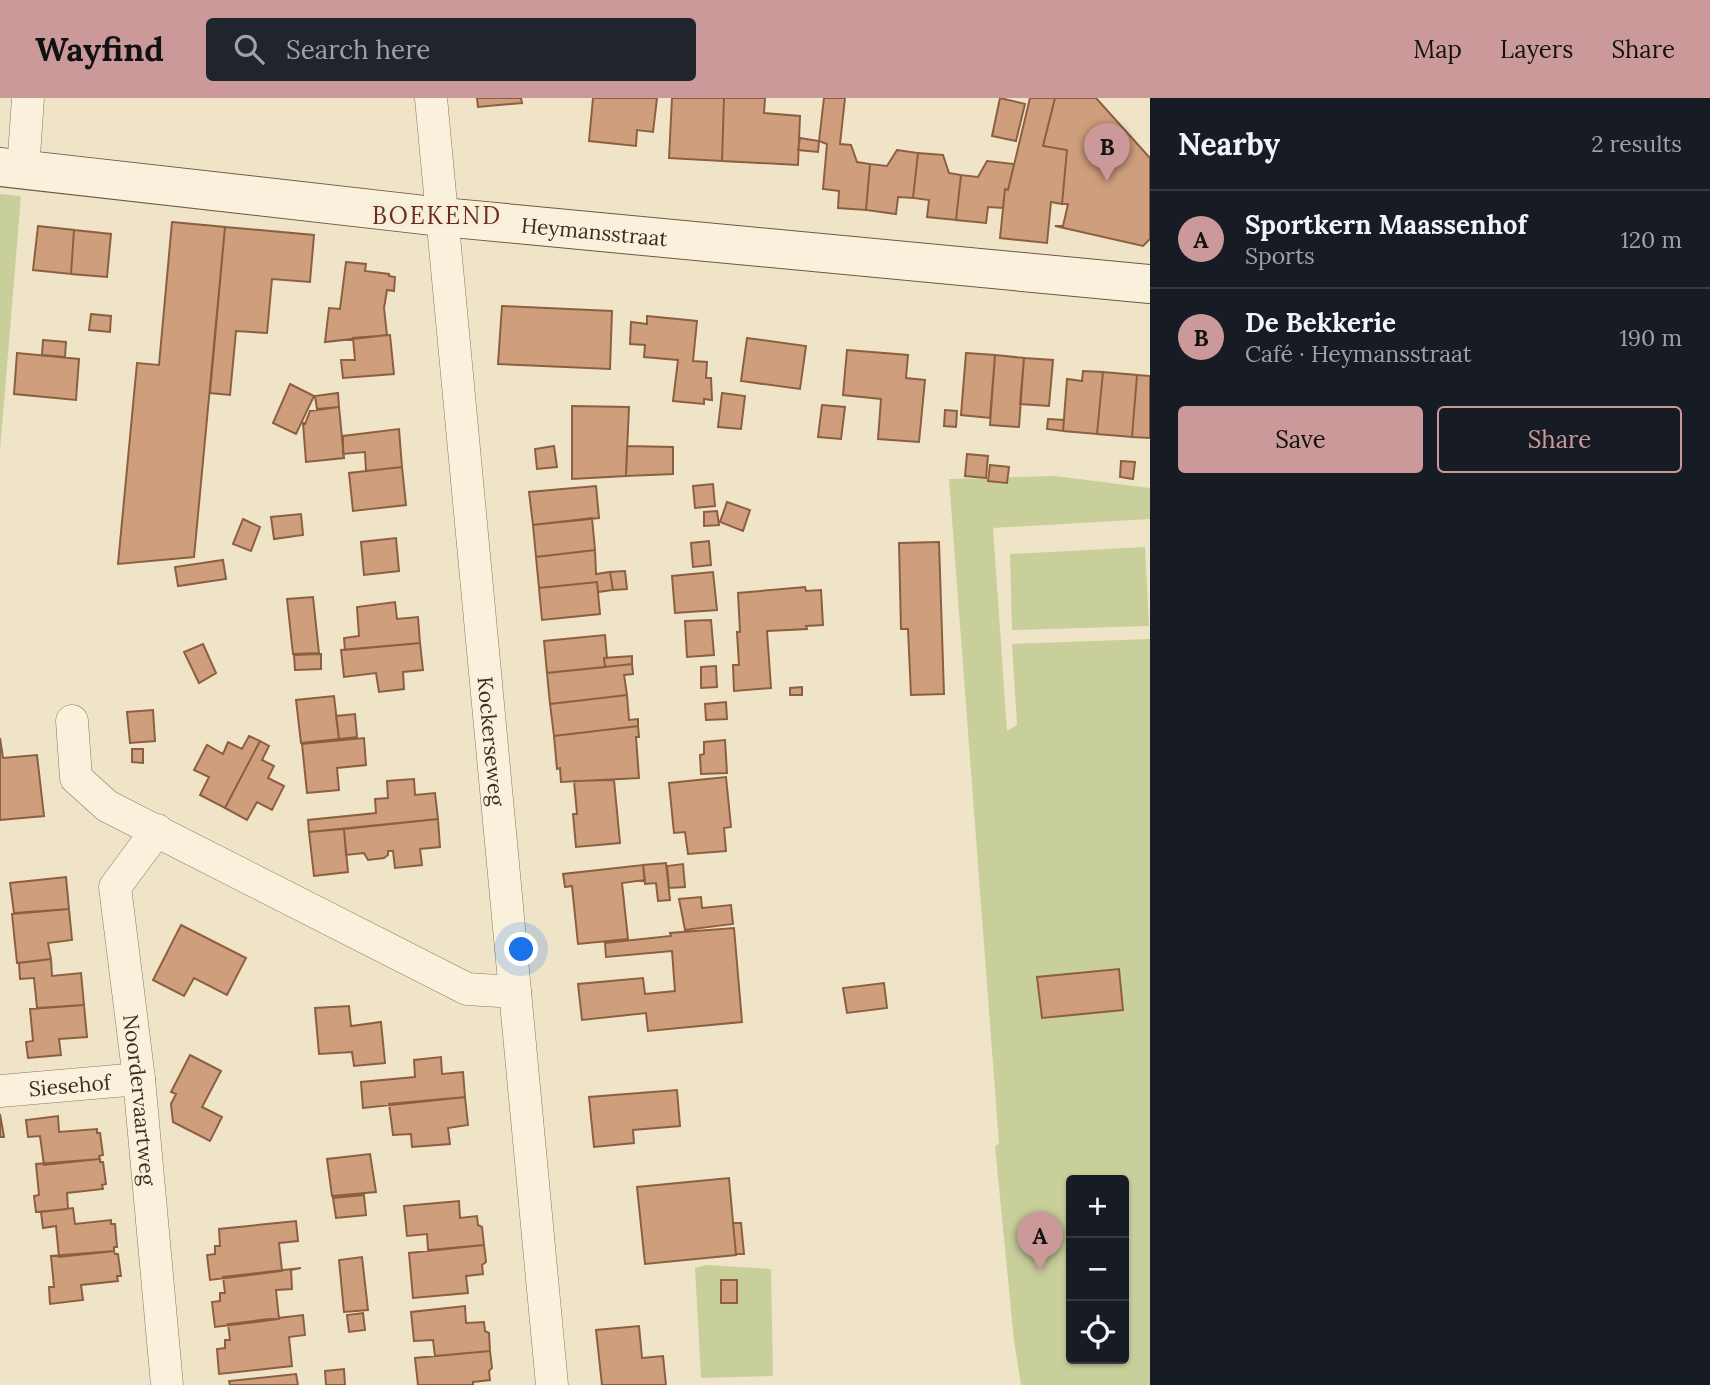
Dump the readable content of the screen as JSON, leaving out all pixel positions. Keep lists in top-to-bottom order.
{
  "streets": {
    "street": [
      "Heymansstraat",
      "Kockerseweg",
      "Siesehof",
      "Noordervaartweg"
    ]
  },
  "crossings": [
    ["Heymansstraat", "Kockerseweg"],
    ["Siesehof", "Noordervaartweg"]
  ],
  "districts": ["BOEKEND"],
  "page": {
    "header": "Wayfind",
    "search": "Search here",
    "nav": ["Map", "Layers", "Share"],
    "heading": ["Nearby", "2 results"],
    "pins": ["B", "A"],
    "list": [
      {
        "mark": "A",
        "name": "Sportkern Maassenhof",
        "note": "Sports",
        "value": "120 m"
      },
      {
        "mark": "B",
        "name": "De Bekkerie",
        "note": "Café · Heymansstraat",
        "value": "190 m"
      }
    ],
    "buttons": ["Save", "Share"],
    "map_buttons": ["+", "−"]
  }
}
